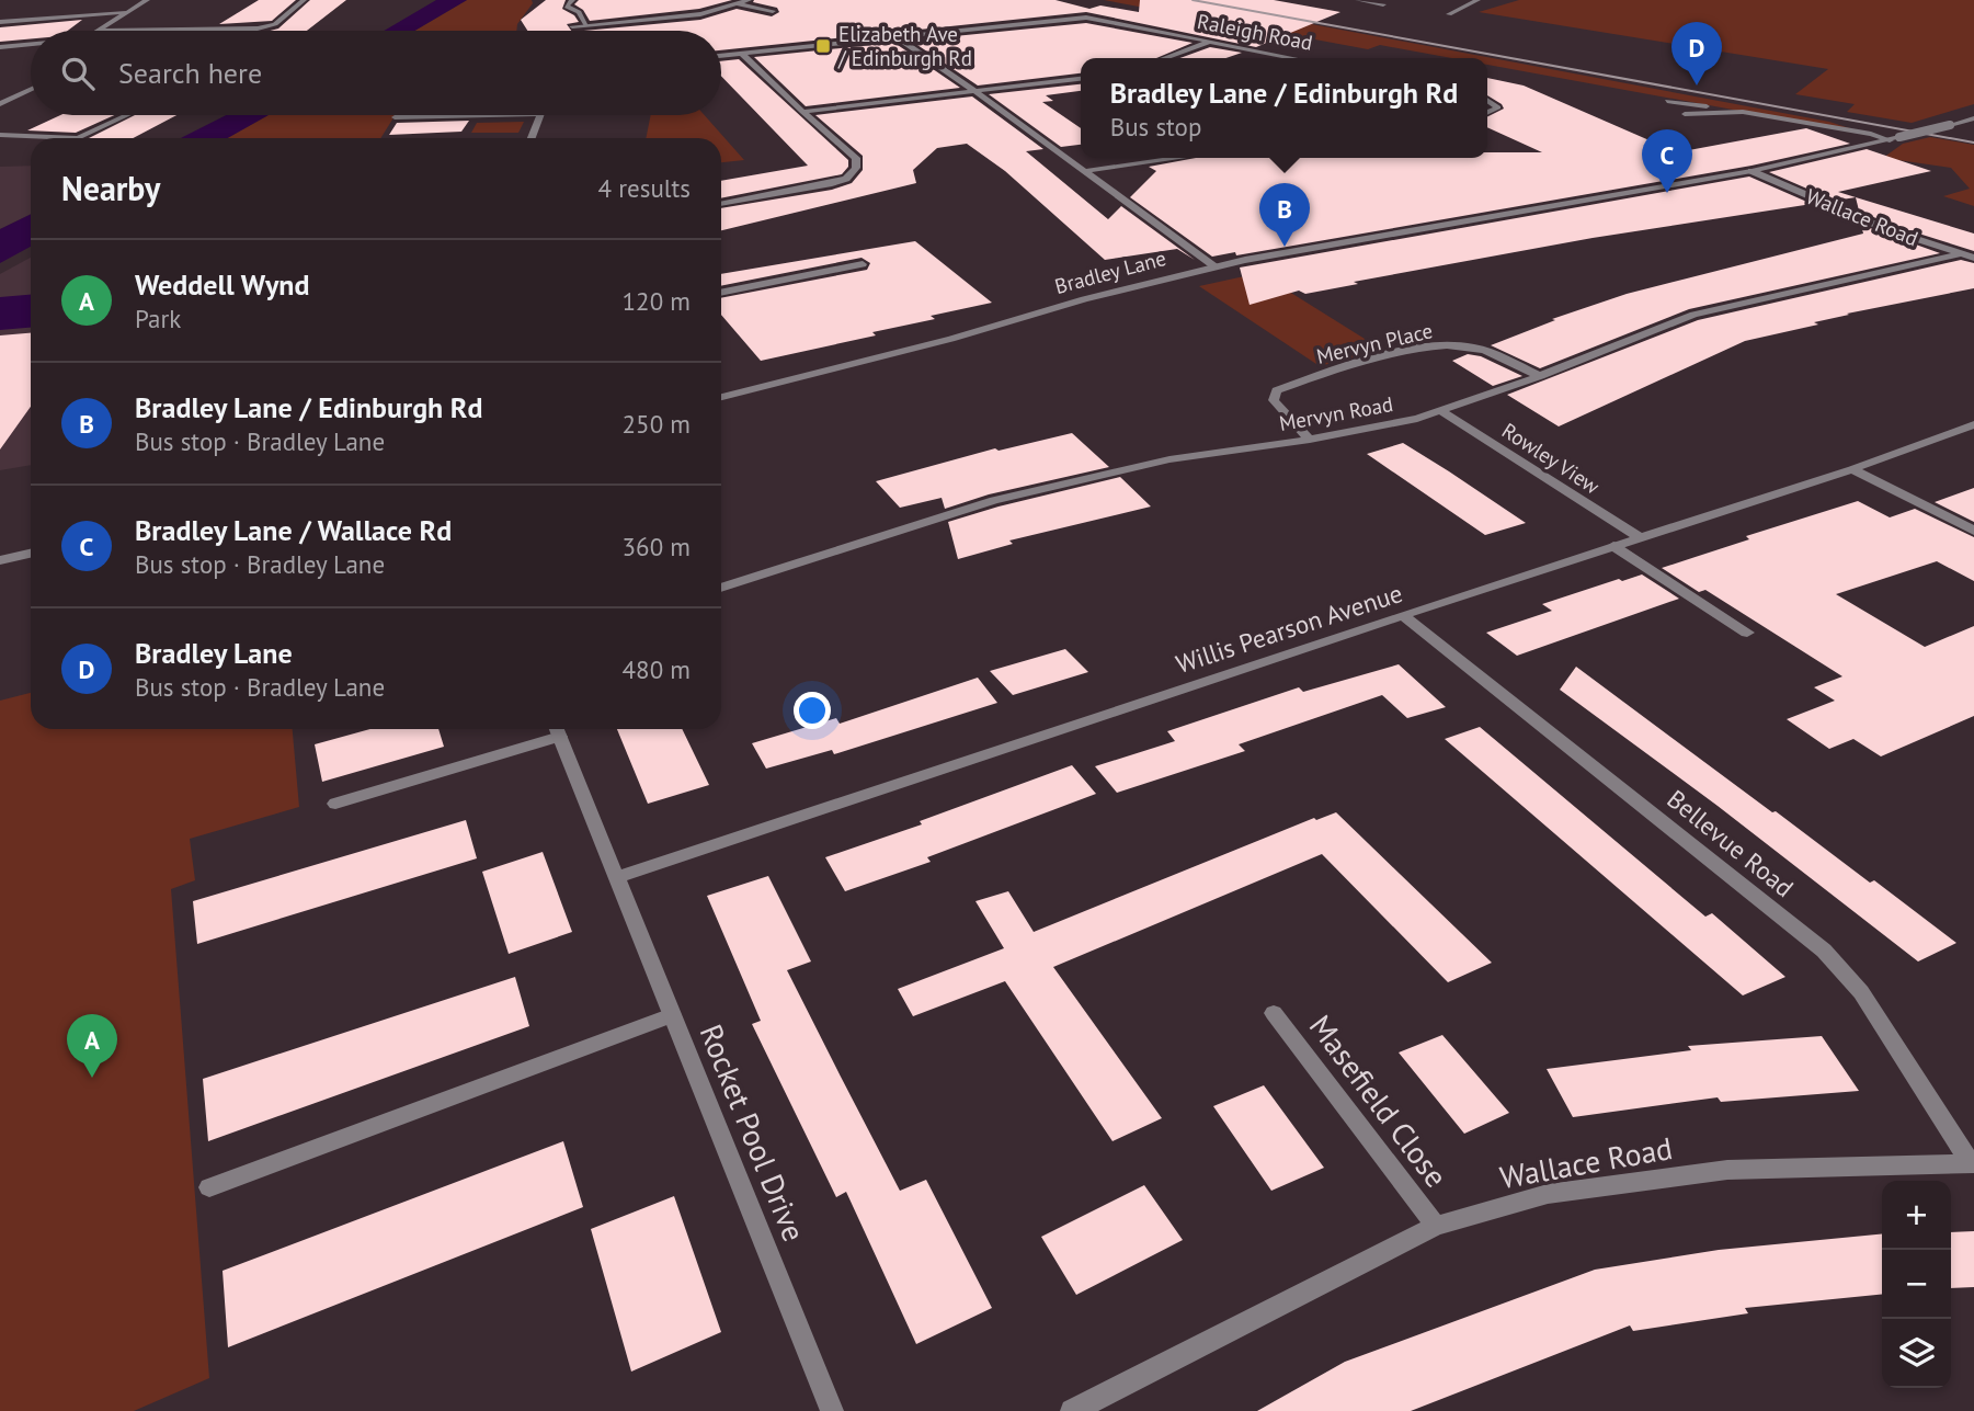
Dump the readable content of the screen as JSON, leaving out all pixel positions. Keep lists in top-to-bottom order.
{
  "streets": {
    "street": [
      "Raleigh Road",
      "Wallace Road",
      "Bradley Lane",
      "Mervyn Place",
      "Mervyn Road",
      "Rowley View",
      "Willis Pearson Avenue",
      "Bellevue Road",
      "Masefield Close",
      "Rocket Pool Drive"
    ]
  },
  "crossings": [
    ["Wallace Road", "Bradley Lane"],
    ["Wallace Road", "Mervyn Road"],
    ["Wallace Road", "Bellevue Road"],
    ["Wallace Road", "Masefield Close"],
    ["Mervyn Place", "Mervyn Road"],
    ["Mervyn Road", "Rowley View"],
    ["Rowley View", "Willis Pearson Avenue"],
    ["Willis Pearson Avenue", "Bellevue Road"],
    ["Willis Pearson Avenue", "Rocket Pool Drive"]
  ],
  "places": {
    "transit": ["Elizabeth Ave / Edinburgh Rd"]
  },
  "page": {
    "pins": [
      "D",
      "C",
      "B",
      "A"
    ],
    "search": "Search here",
    "popup": ["Bradley Lane / Edinburgh Rd", "Bus stop"],
    "heading": ["Nearby", "4 results"],
    "list": [
      {
        "mark": "A",
        "name": "Weddell Wynd",
        "note": "Park",
        "value": "120 m"
      },
      {
        "mark": "B",
        "name": "Bradley Lane / Edinburgh Rd",
        "note": "Bus stop · Bradley Lane",
        "value": "250 m"
      },
      {
        "mark": "C",
        "name": "Bradley Lane / Wallace Rd",
        "note": "Bus stop · Bradley Lane",
        "value": "360 m"
      },
      {
        "mark": "D",
        "name": "Bradley Lane",
        "note": "Bus stop · Bradley Lane",
        "value": "480 m"
      }
    ],
    "map_buttons": ["+", "−"]
  }
}
